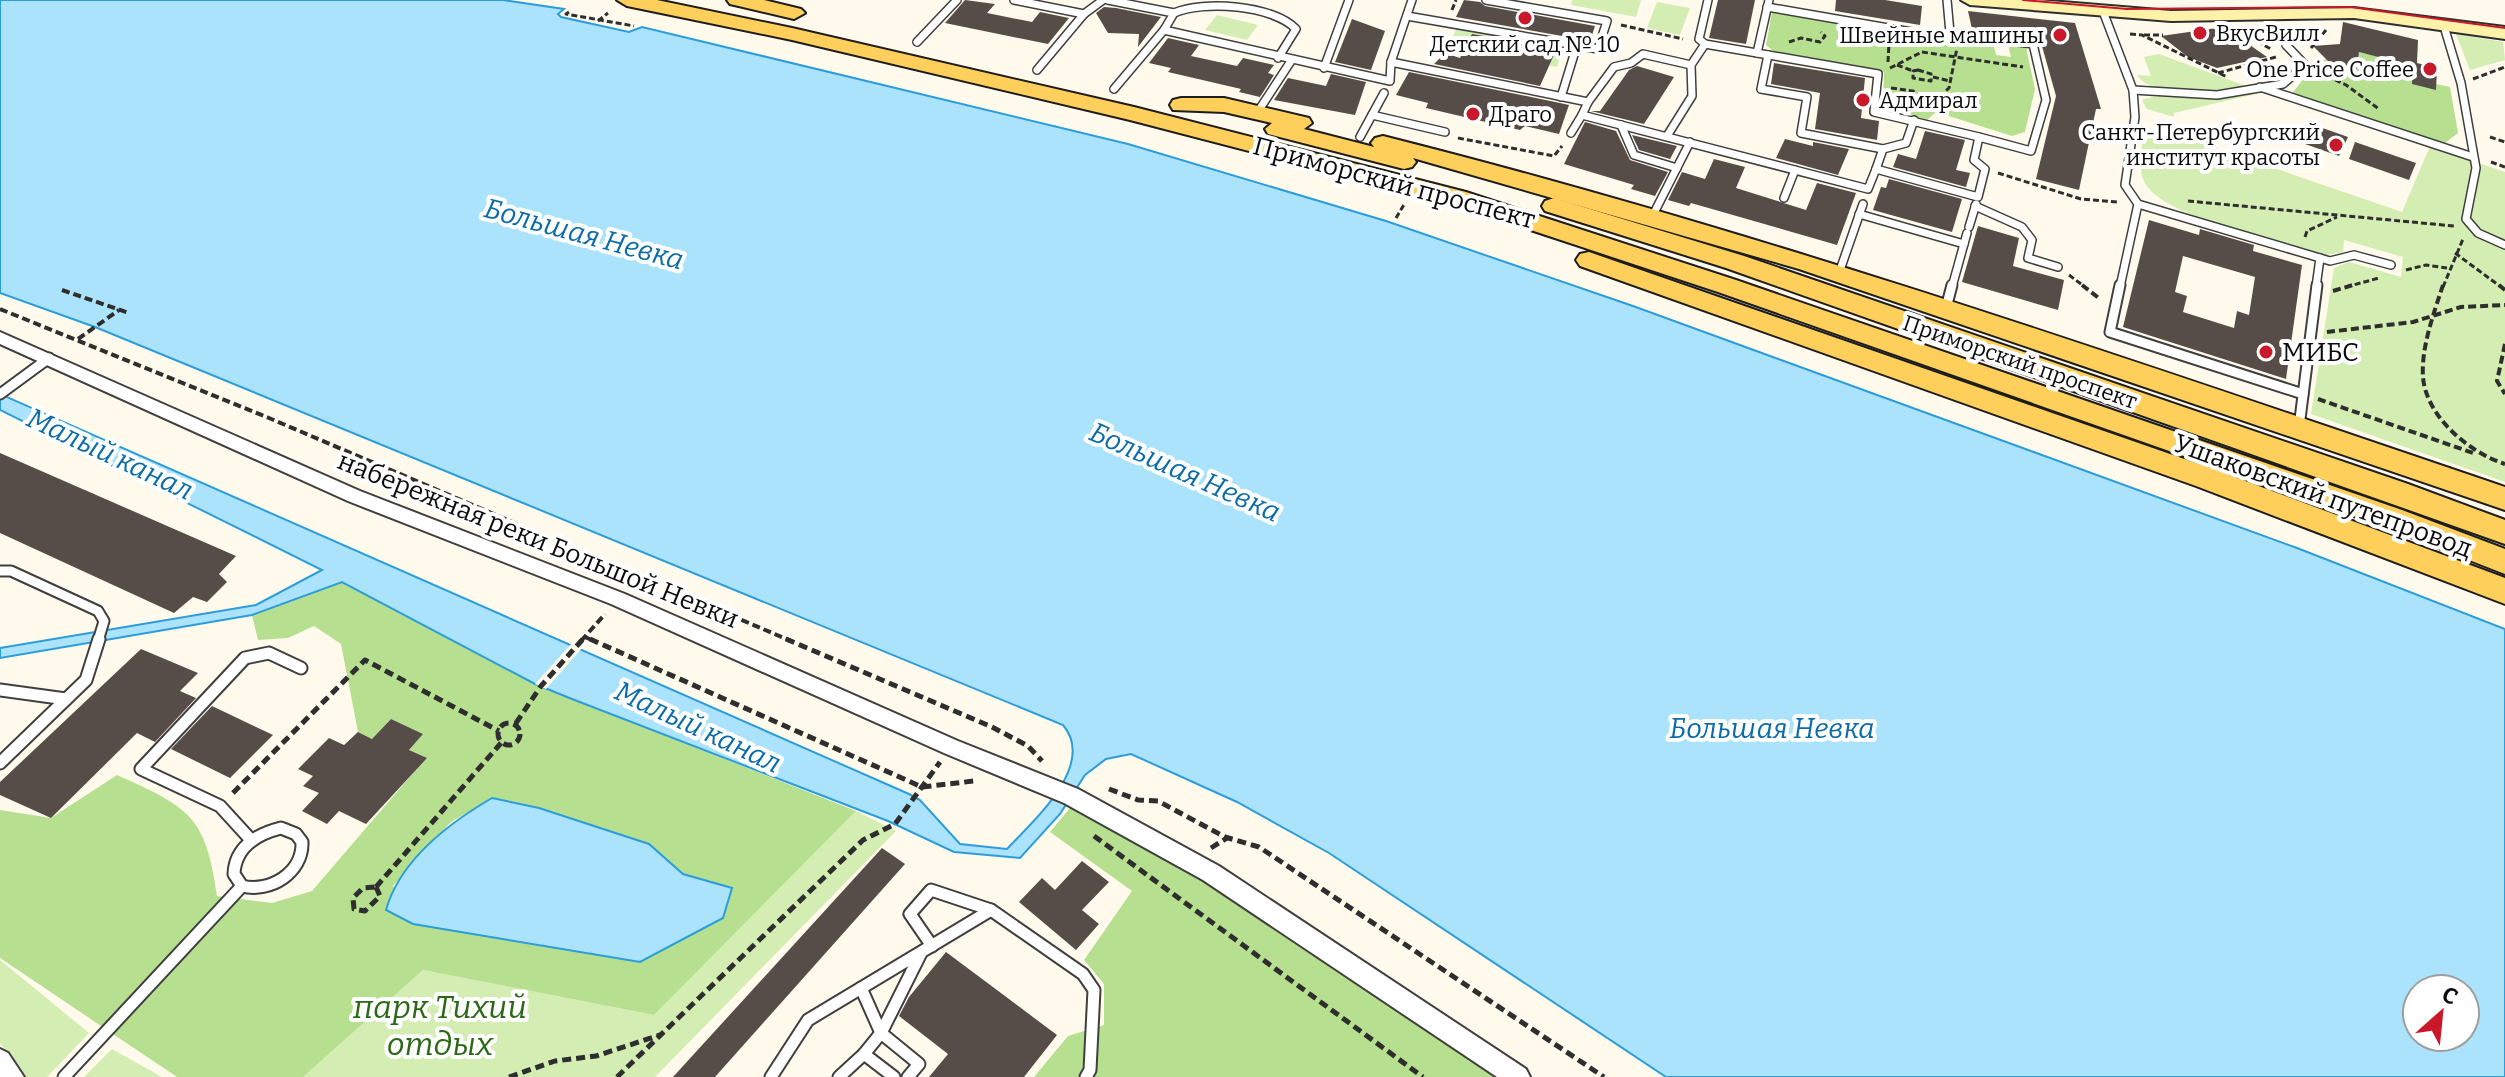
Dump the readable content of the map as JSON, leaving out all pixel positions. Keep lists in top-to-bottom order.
{
  "streets": {
    "main road": ["Приморский проспект", "Ушаковский путепровод"],
    "street": ["набережная реки Большой Невки"]
  },
  "crossings": [
    ["Приморский проспект", "Ушаковский путепровод"]
  ],
  "water": ["Большая Невка", "Малый канал"],
  "parks": ["парк Тихий отдых"],
  "places": [
    "Детский сад № 10",
    "ВкусВилл",
    "Швейные машины",
    "One Price Coffee",
    "Адмирал",
    "Драго",
    "Санкт-Петербургский институт красоты",
    "МИБС"
  ],
  "north": "top right"
}
